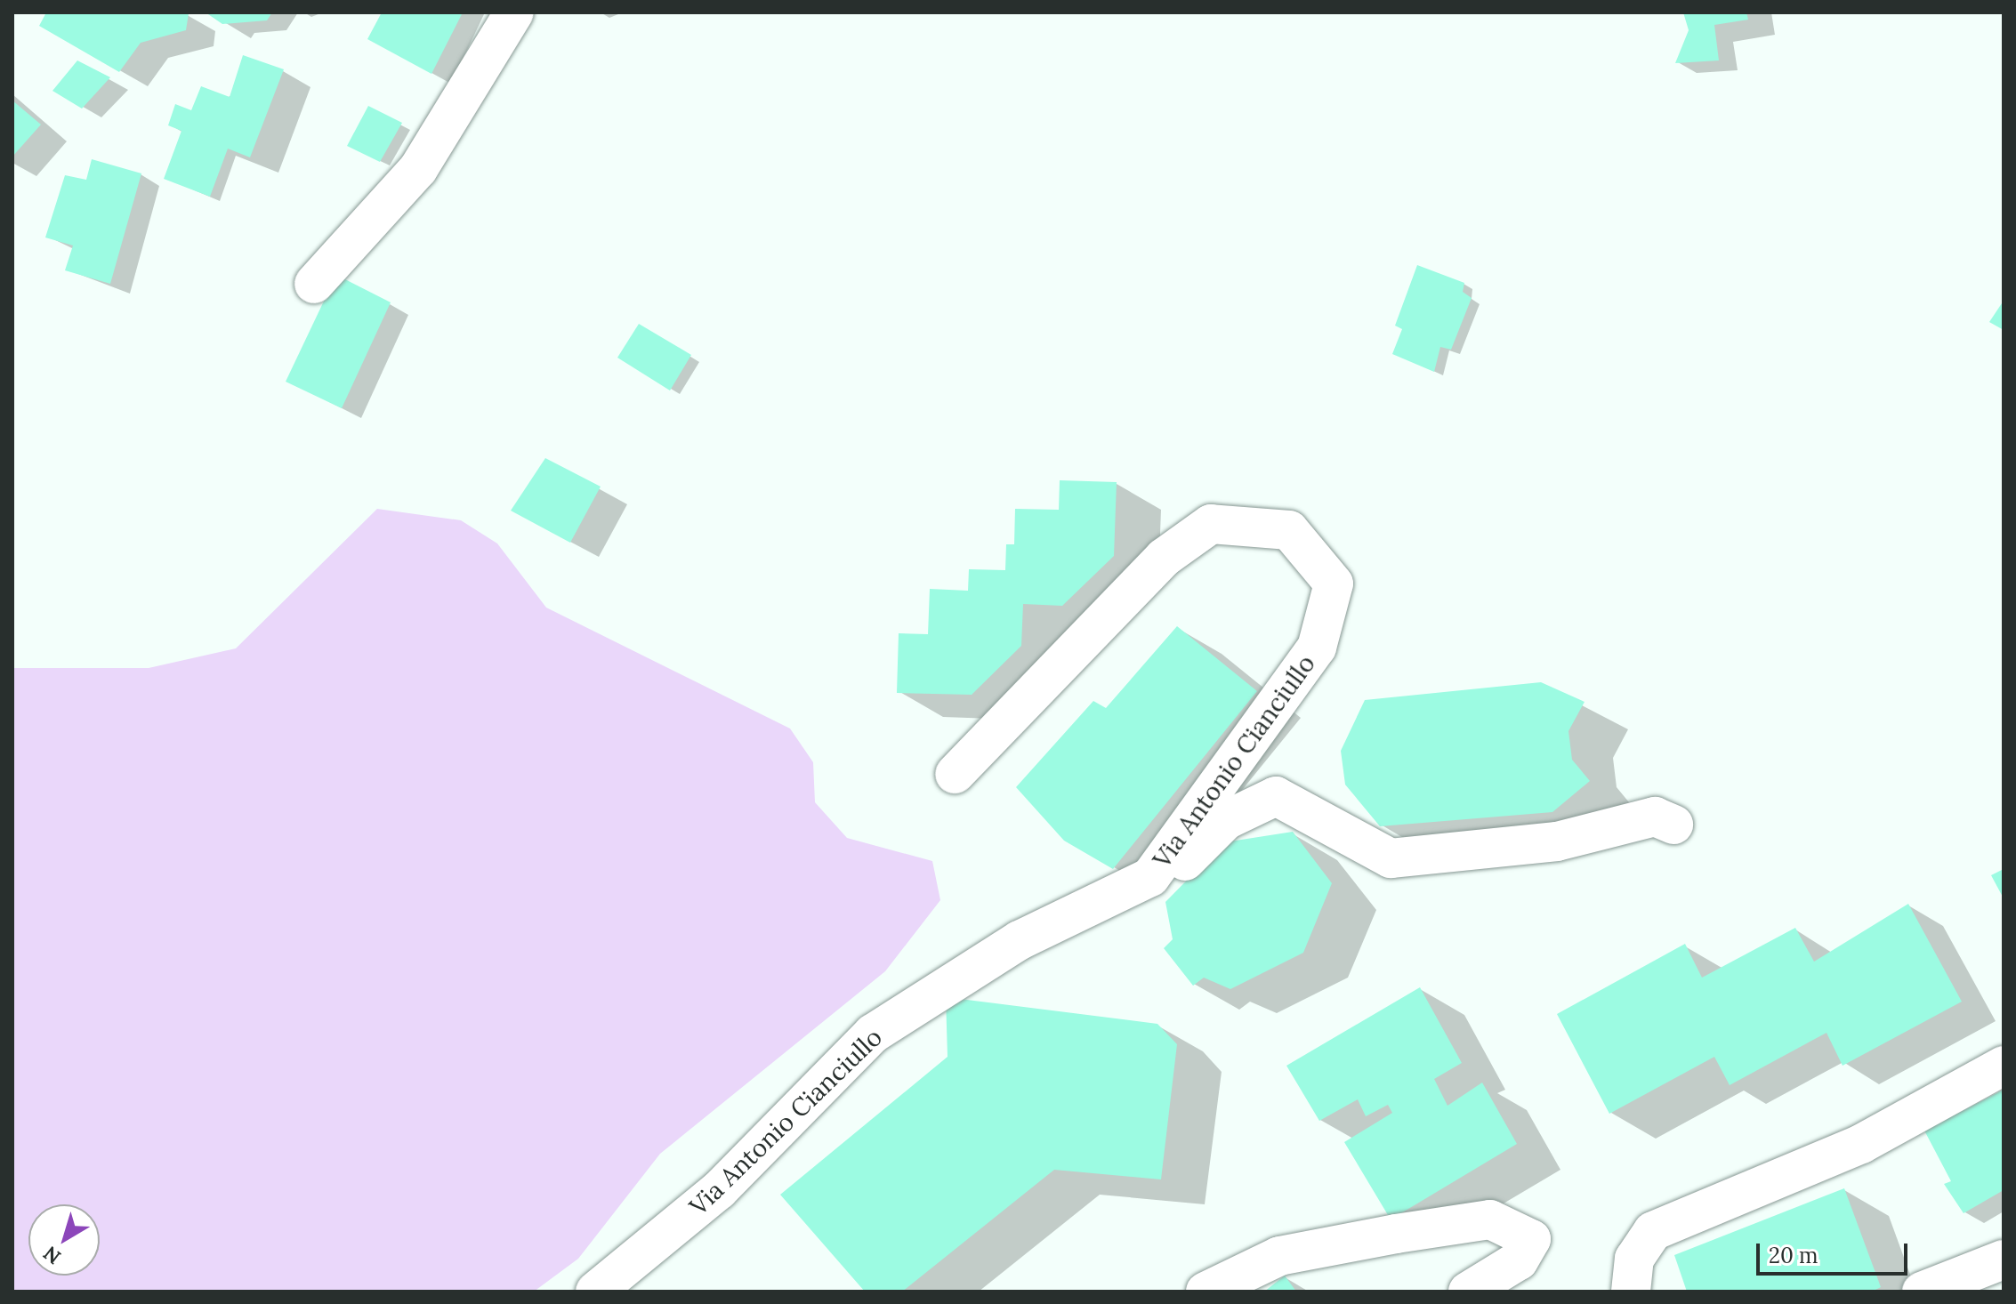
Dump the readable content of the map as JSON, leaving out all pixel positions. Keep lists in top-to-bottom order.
{
  "streets": {
    "street": ["Via Antonio Cianciullo"]
  },
  "scale_bar": "20 m",
  "north": "bottom left"
}
